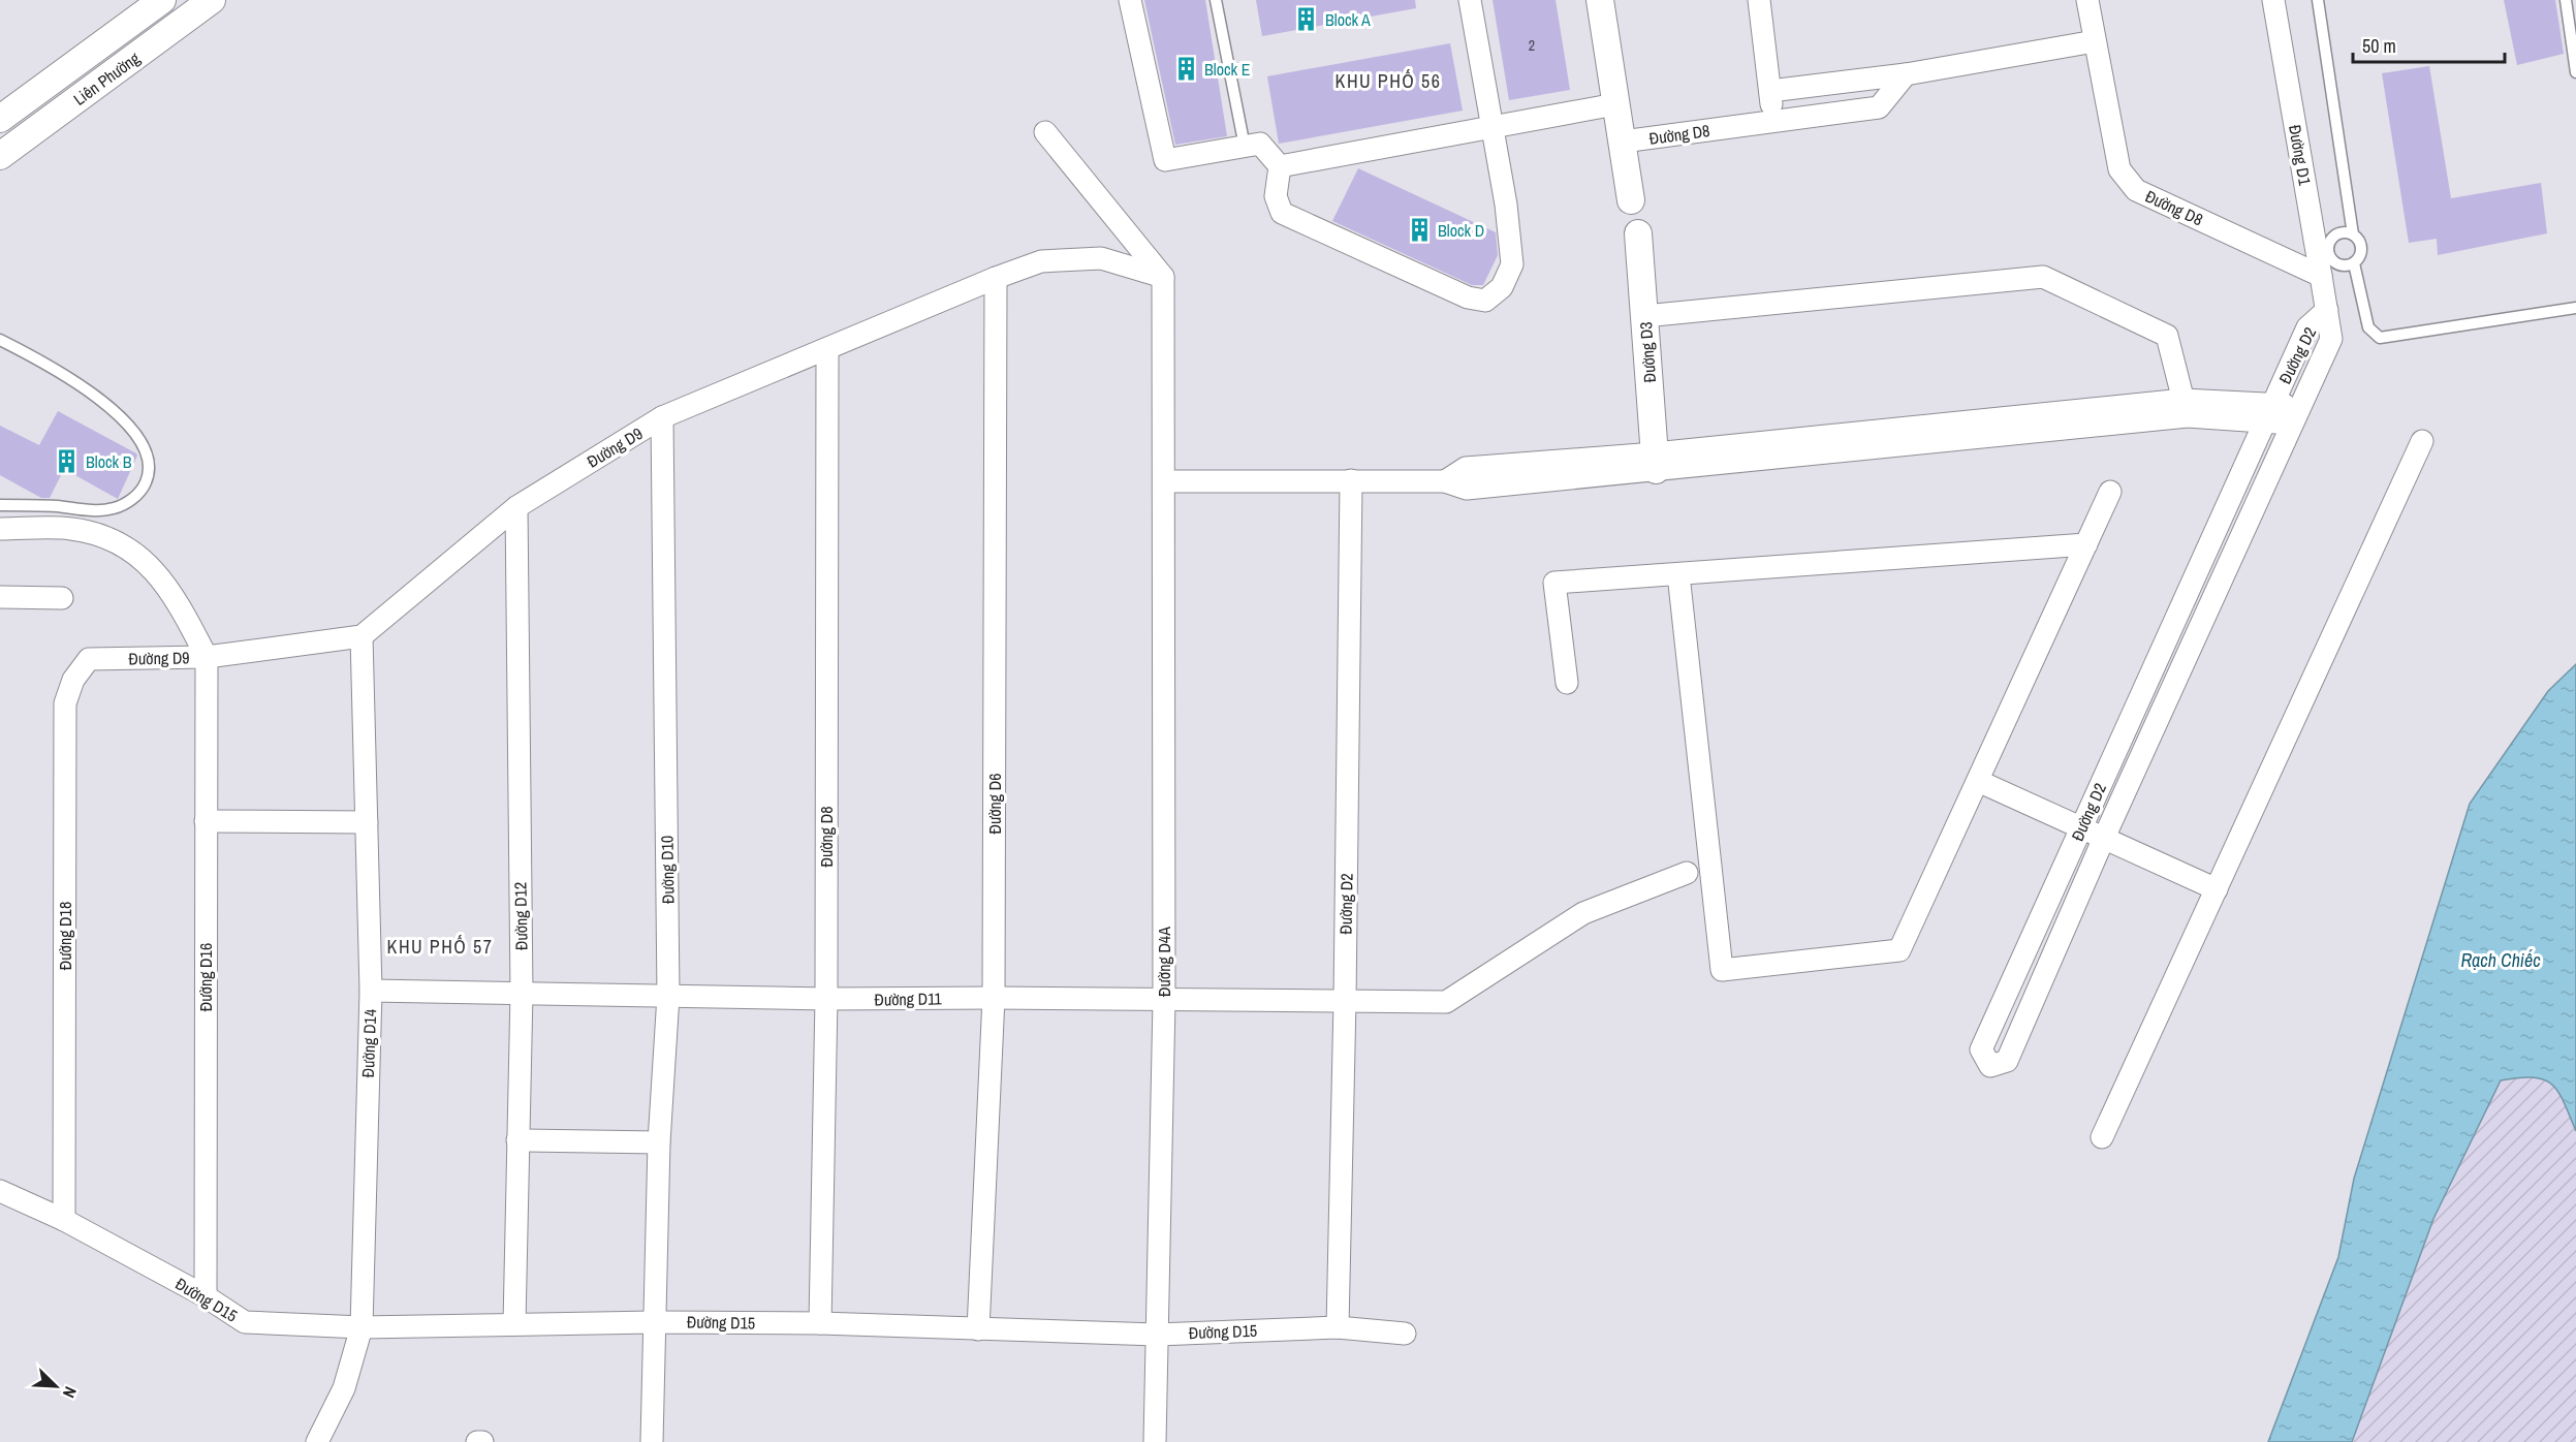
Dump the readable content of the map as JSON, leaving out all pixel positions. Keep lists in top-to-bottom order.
{
  "streets": {
    "street": [
      "Liên Phường",
      "Đường D8",
      "Đường D1",
      "Đường D3",
      "Đường D2",
      "Đường D9",
      "Đường D6",
      "Đường D10",
      "Đường D12",
      "Đường D18",
      "Đường D4A",
      "Đường D16",
      "Đường D11",
      "Đường D14",
      "Đường D15"
    ]
  },
  "crossings": [
    ["Đường D8", "Đường D1"],
    ["Đường D8", "Đường D9"],
    ["Đường D8", "Đường D11"],
    ["Đường D8", "Đường D15"],
    ["Đường D1", "Đường D2"],
    ["Đường D2", "Đường D11"],
    ["Đường D2", "Đường D15"],
    ["Đường D9", "Đường D6"],
    ["Đường D9", "Đường D10"],
    ["Đường D9", "Đường D12"],
    ["Đường D9", "Đường D18"],
    ["Đường D9", "Đường D4A"],
    ["Đường D9", "Đường D16"],
    ["Đường D9", "Đường D14"],
    ["Đường D6", "Đường D11"],
    ["Đường D6", "Đường D15"],
    ["Đường D10", "Đường D11"],
    ["Đường D10", "Đường D15"],
    ["Đường D12", "Đường D11"],
    ["Đường D12", "Đường D15"],
    ["Đường D18", "Đường D15"],
    ["Đường D4A", "Đường D11"],
    ["Đường D4A", "Đường D15"],
    ["Đường D16", "Đường D15"],
    ["Đường D11", "Đường D14"],
    ["Đường D14", "Đường D15"]
  ],
  "districts": ["KHU PHỐ 56", "KHU PHỐ 57"],
  "water": ["Rạch Chiếc"],
  "places": {
    "building": [
      "Block A",
      "Block E",
      "Block D",
      "Block B"
    ]
  },
  "house_numbers": ["2"],
  "scale_bar": "50 m",
  "north": "bottom right"
}
